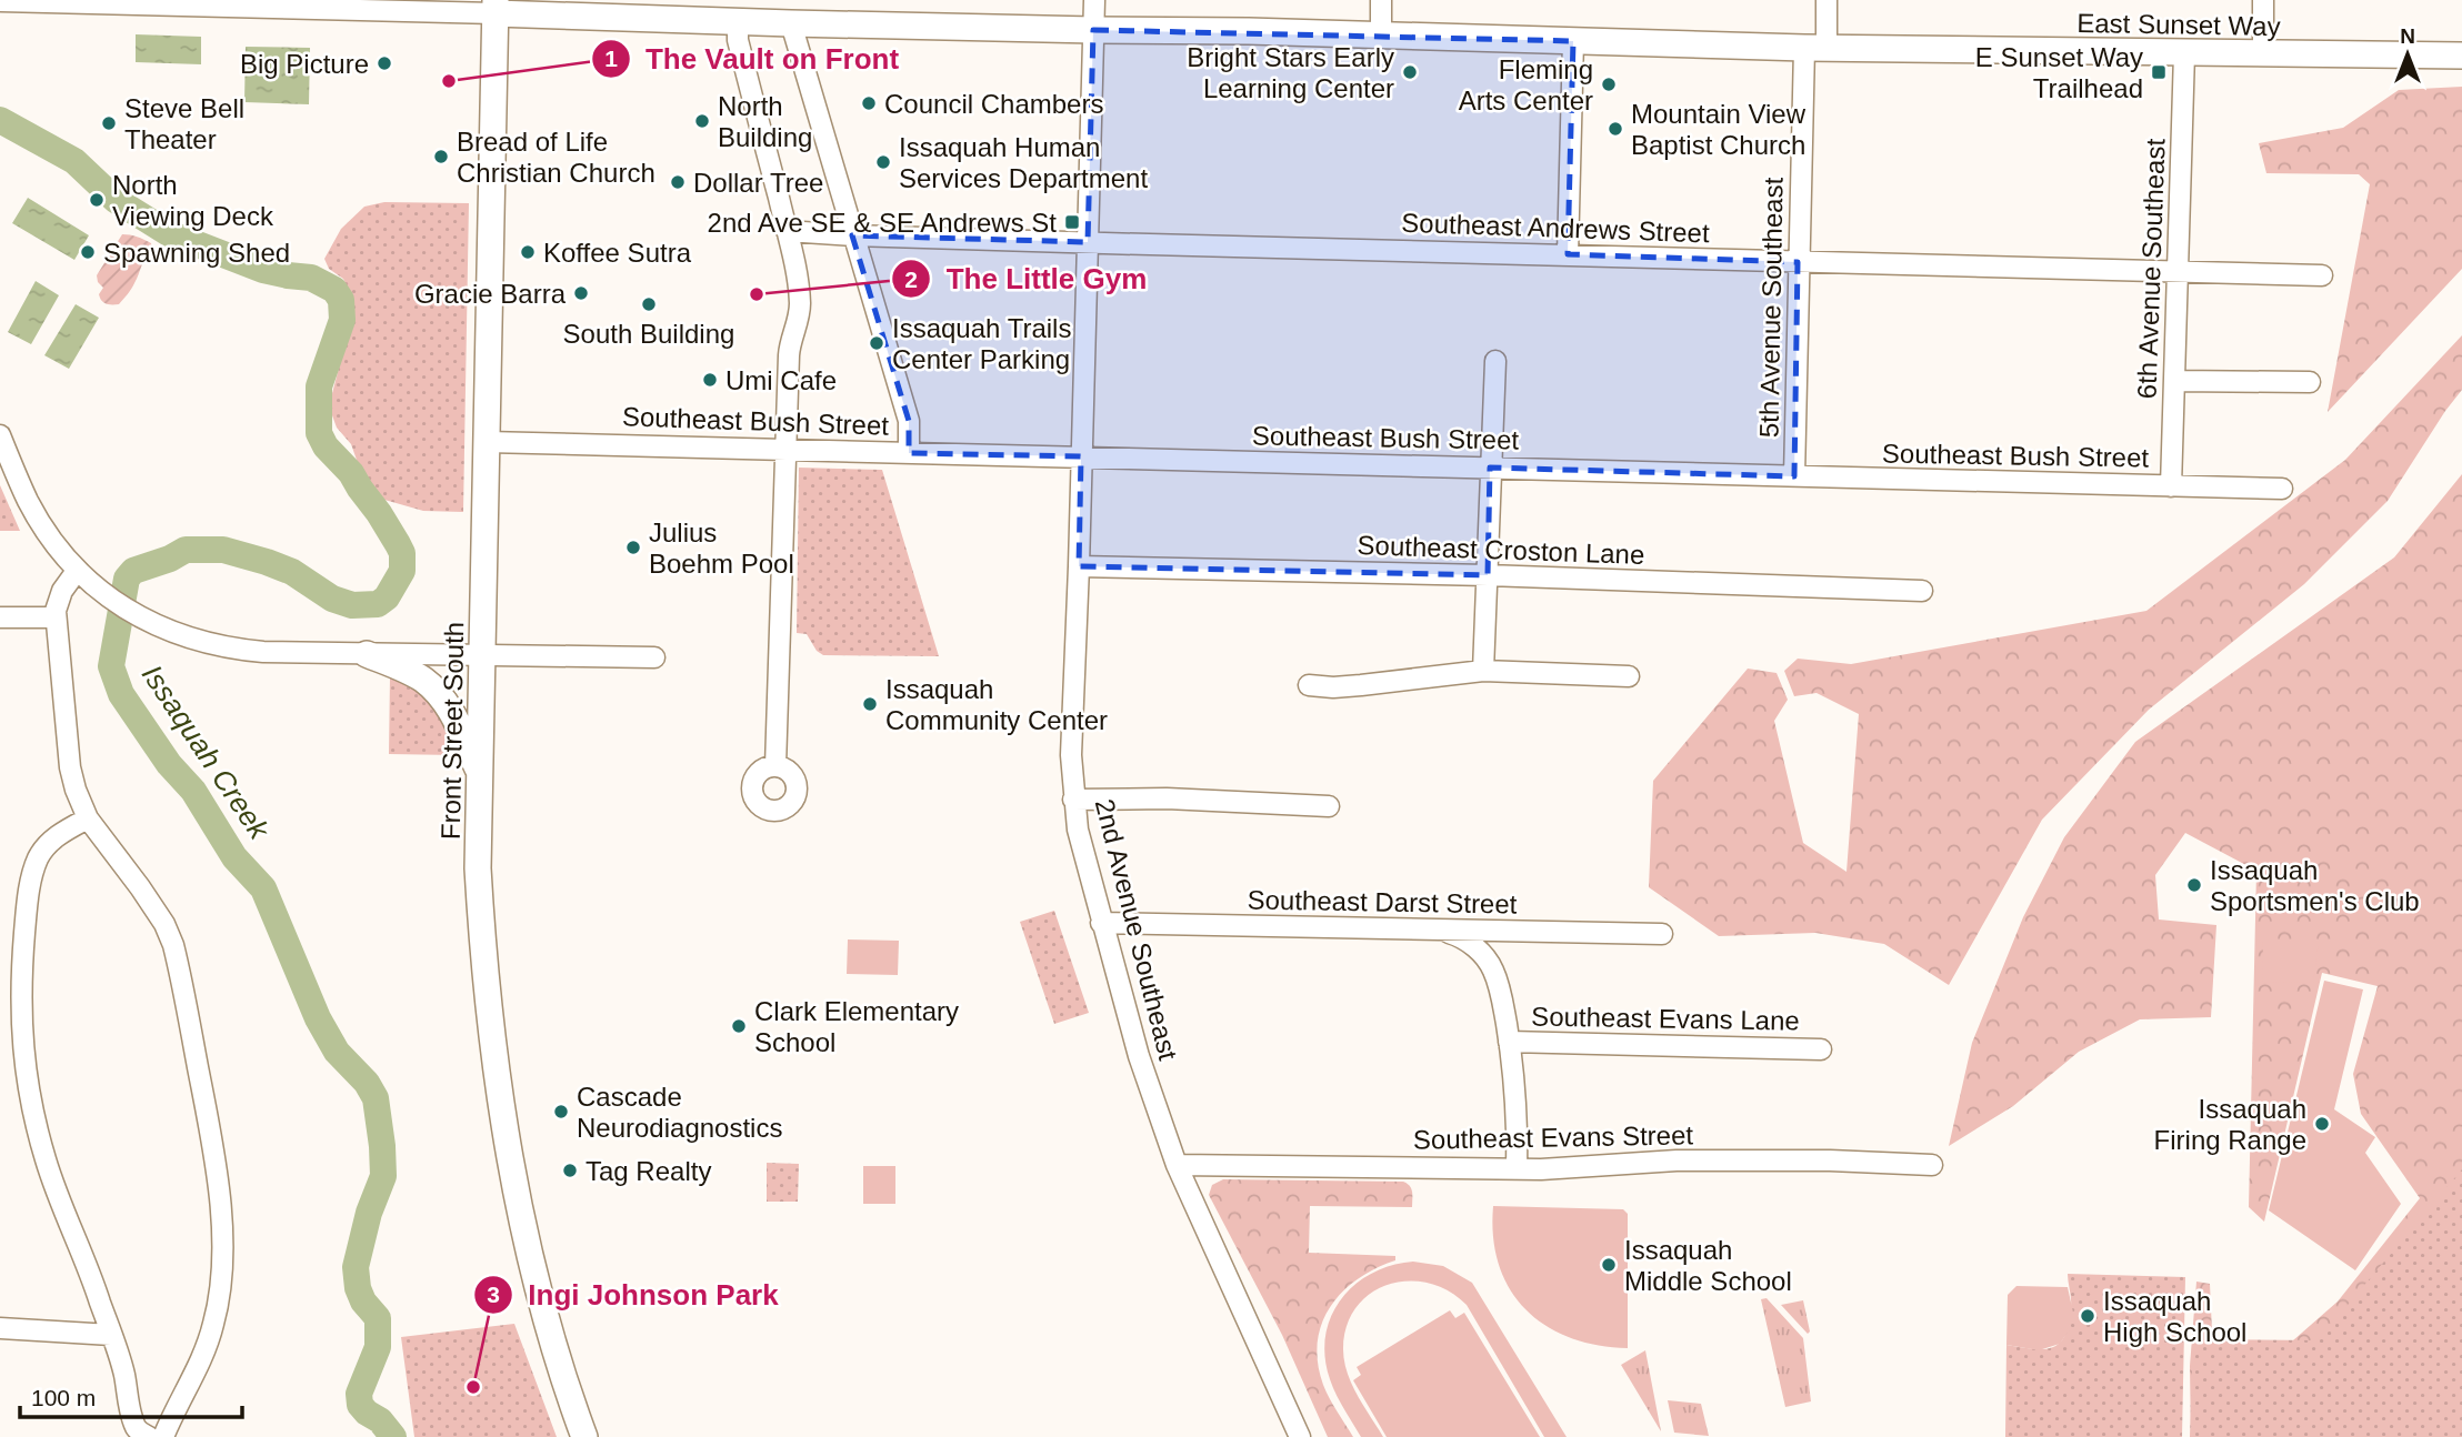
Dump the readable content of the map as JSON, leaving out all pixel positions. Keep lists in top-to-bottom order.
{
  "streets": {
    "main road": ["East Sunset Way", "Front Street South"],
    "street": [
      "Southeast Andrews Street",
      "6th Avenue Southeast",
      "5th Avenue Southeast",
      "Southeast Bush Street",
      "Southeast Croston Lane",
      "Southeast Darst Street",
      "2nd Avenue Southeast",
      "Southeast Evans Lane",
      "Southeast Evans Street"
    ]
  },
  "crossings": [
    ["East Sunset Way", "6th Avenue Southeast"],
    ["East Sunset Way", "5th Avenue Southeast"],
    ["East Sunset Way", "Front Street South"],
    ["East Sunset Way", "2nd Avenue Southeast"],
    ["Southeast Andrews Street", "6th Avenue Southeast"],
    ["Southeast Andrews Street", "5th Avenue Southeast"],
    ["Southeast Andrews Street", "2nd Avenue Southeast"],
    ["6th Avenue Southeast", "Southeast Bush Street"],
    ["5th Avenue Southeast", "Southeast Bush Street"],
    ["Southeast Bush Street", "Front Street South"],
    ["Southeast Bush Street", "2nd Avenue Southeast"],
    ["Southeast Croston Lane", "2nd Avenue Southeast"],
    ["Southeast Darst Street", "2nd Avenue Southeast"],
    ["2nd Avenue Southeast", "Southeast Evans Street"]
  ],
  "water": ["Issaquah Creek"],
  "places": {
    "other": [
      "Big Picture",
      "Bright Stars Early Learning Center",
      "The Vault on Front",
      "Fleming Arts Center",
      "Council Chambers",
      "North Building",
      "Steve Bell Theater",
      "Mountain View Baptist Church",
      "Bread of Life Christian Church",
      "Issaquah Human Services Department",
      "Dollar Tree",
      "North Viewing Deck",
      "Spawning Shed",
      "Koffee Sutra",
      "Gracie Barra",
      "The Little Gym",
      "South Building",
      "Issaquah Trails Center Parking",
      "Umi Cafe",
      "Julius Boehm Pool",
      "Issaquah Community Center",
      "Issaquah Sportsmen's Club",
      "Clark Elementary School",
      "Cascade Neurodiagnostics",
      "Issaquah Firing Range",
      "Tag Realty",
      "Issaquah Middle School",
      "Issaquah High School",
      "Ingi Johnson Park"
    ],
    "transit": ["E Sunset Way Trailhead", "2nd Ave SE & SE Andrews St"]
  },
  "scale_bar": "100 m",
  "north": "top"
}
